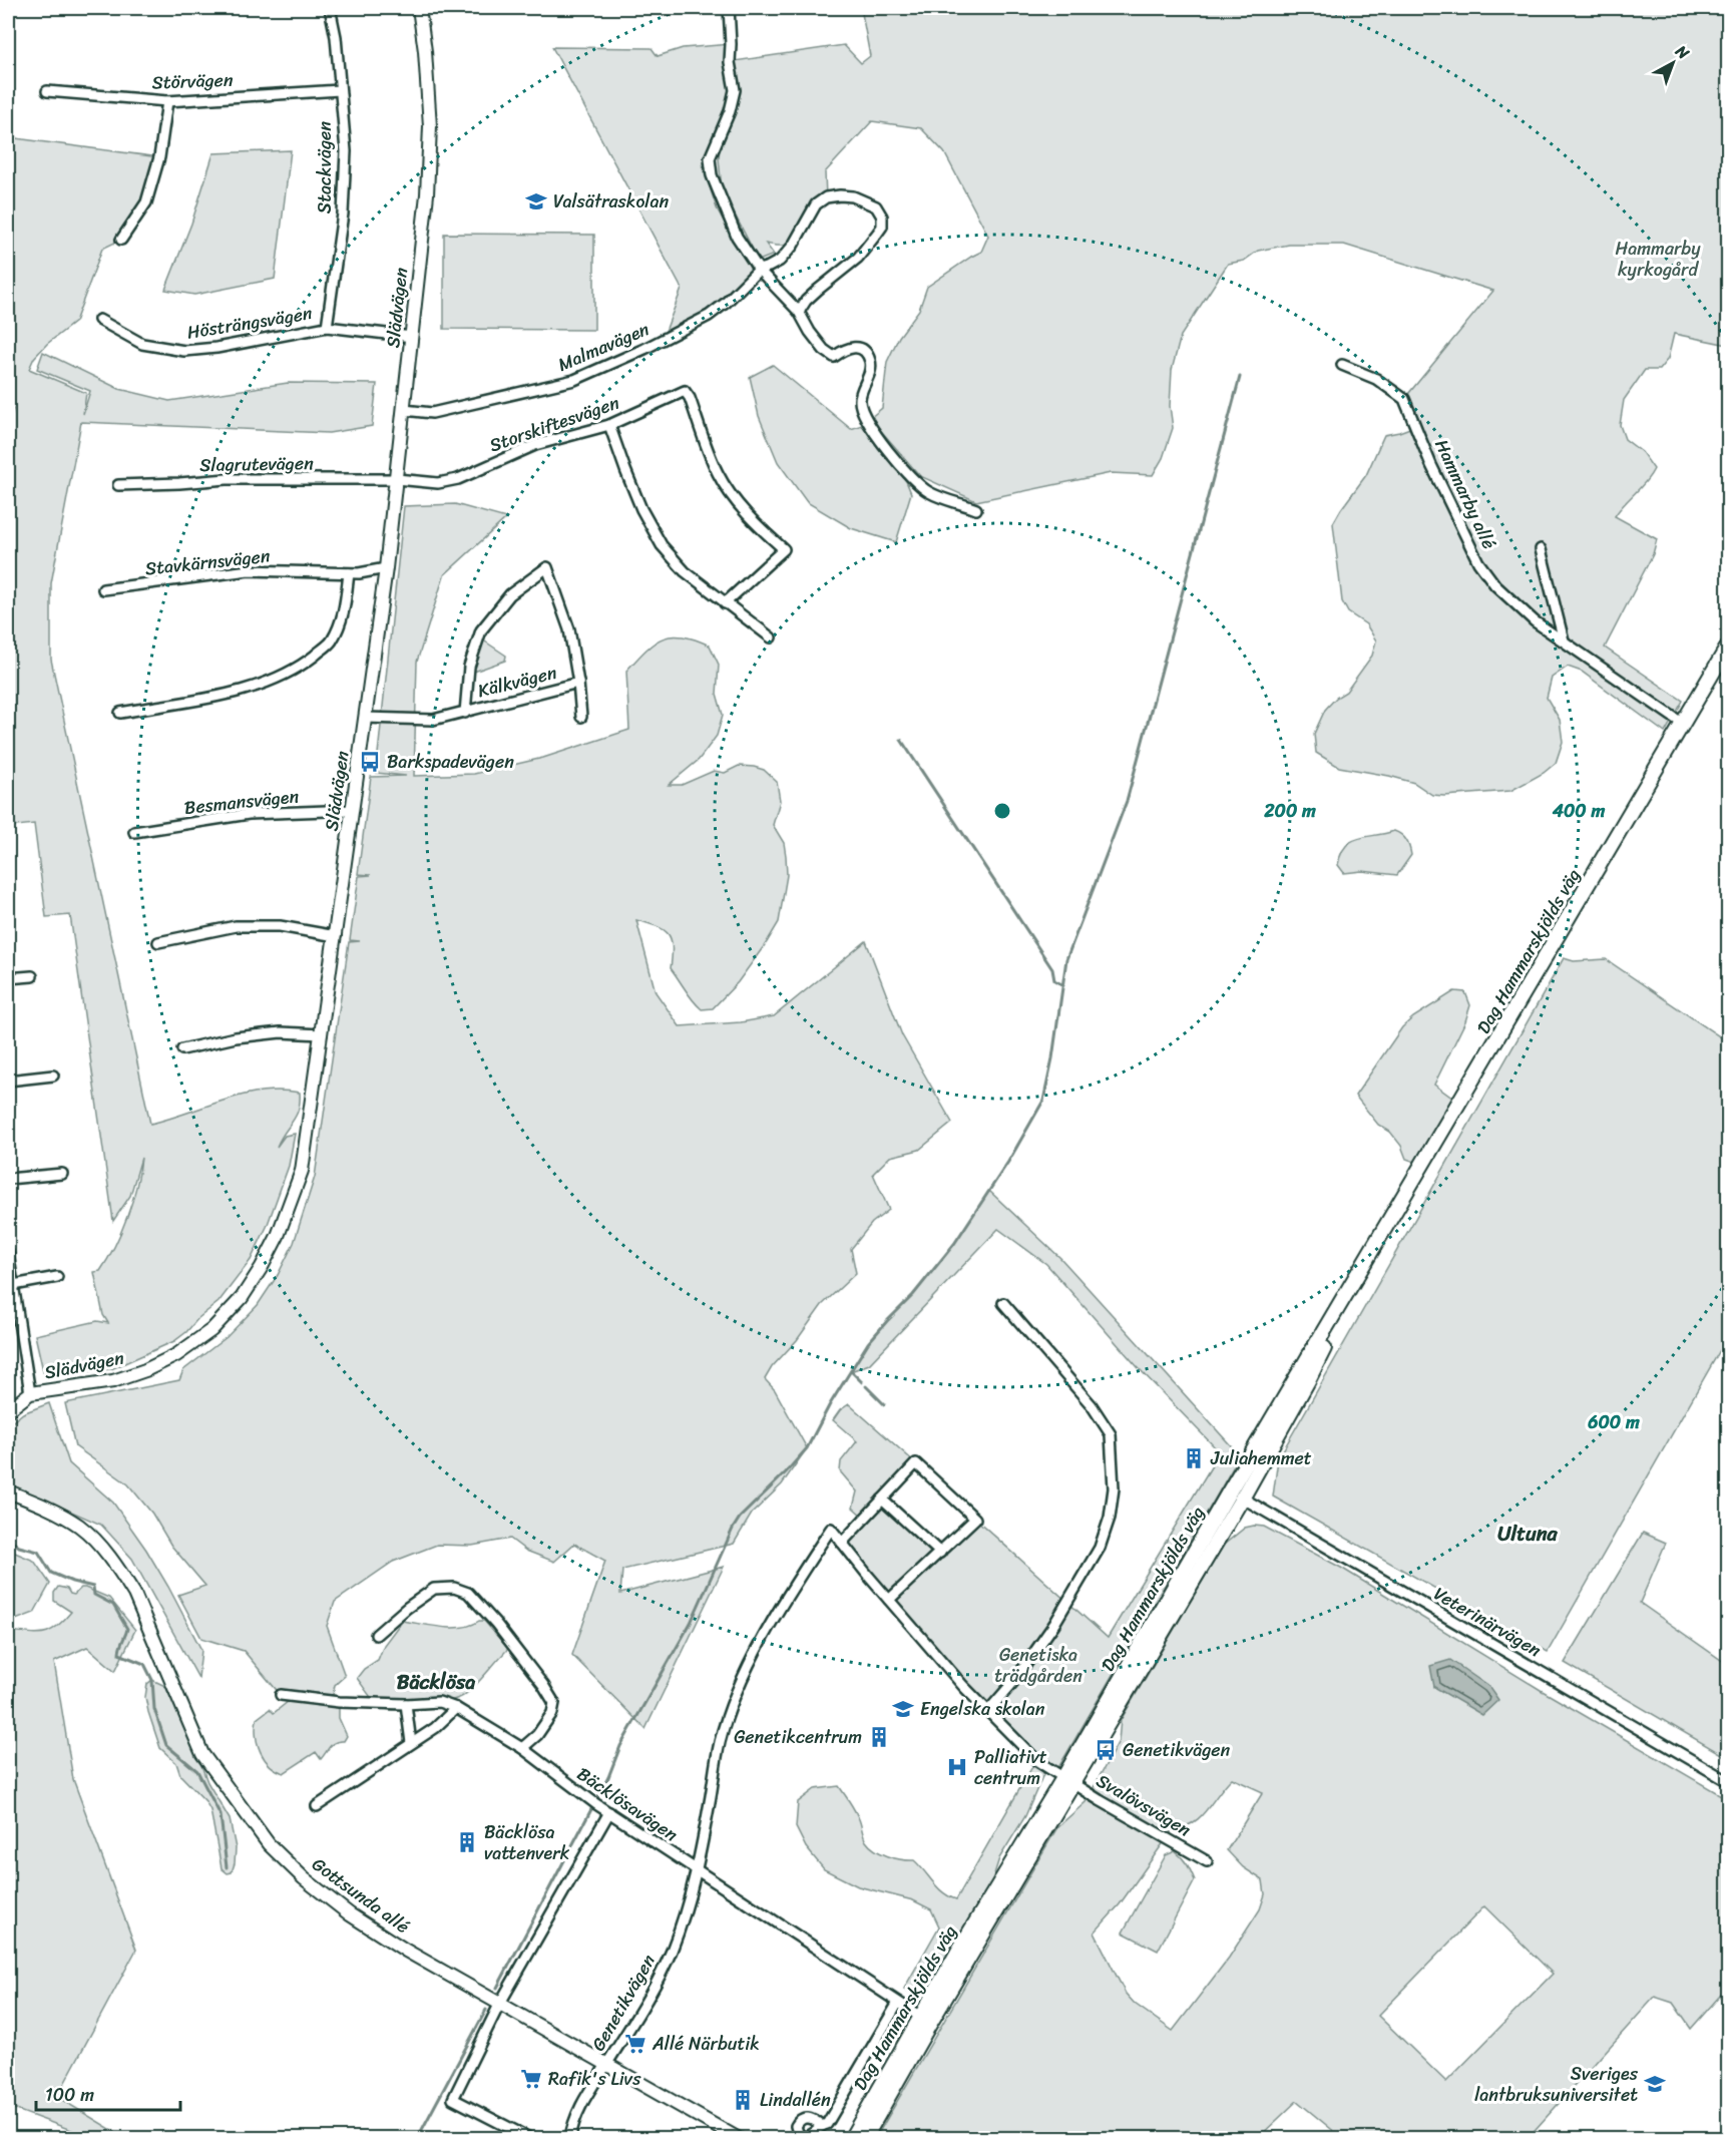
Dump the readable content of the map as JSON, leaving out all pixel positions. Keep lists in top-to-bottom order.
{
  "streets": {
    "main road": ["Dag Hammarskjölds väg"],
    "street": [
      "Störvägen",
      "Stackvägen",
      "Slädvägen",
      "Hösträngsvägen",
      "Malmavägen",
      "Storskiftesvägen",
      "Slagrutevägen",
      "Hammarby allé",
      "Stavkärnsvägen",
      "Kälkvägen",
      "Besmansvägen",
      "Veterinärvägen",
      "Bäcklösavägen",
      "Svalövsvägen",
      "Gottsunda allé",
      "Genetikvägen"
    ]
  },
  "crossings": [
    ["Störvägen", "Stackvägen"],
    ["Stackvägen", "Hösträngsvägen"],
    ["Slädvägen", "Hösträngsvägen"],
    ["Slädvägen", "Malmavägen"],
    ["Slädvägen", "Storskiftesvägen"],
    ["Slädvägen", "Slagrutevägen"],
    ["Slädvägen", "Stavkärnsvägen"],
    ["Slädvägen", "Kälkvägen"],
    ["Slädvägen", "Besmansvägen"],
    ["Storskiftesvägen", "Slagrutevägen"],
    ["Hammarby allé", "Dag Hammarskjölds väg"],
    ["Dag Hammarskjölds väg", "Veterinärvägen"],
    ["Dag Hammarskjölds väg", "Bäcklösavägen"],
    ["Dag Hammarskjölds väg", "Svalövsvägen"],
    ["Bäcklösavägen", "Genetikvägen"],
    ["Gottsunda allé", "Genetikvägen"]
  ],
  "districts": ["Ultuna", "Bäcklösa"],
  "parks": ["Hammarby kyrkogård", "Genetiska trädgården"],
  "places": {
    "school or university": ["Valsätraskolan", "Engelska skolan", "Sveriges lantbruksuniversitet"],
    "bus stop": ["Barkspadevägen", "Genetikvägen"],
    "building": [
      "Juliahemmet",
      "Genetikcentrum",
      "Bäcklösa vattenverk",
      "Lindallén"
    ],
    "hospital": ["Palliativt centrum"],
    "supermarket": ["Allé Närbutik", "Rafik's Livs"]
  },
  "scale_bar": "100 m",
  "north": "top right",
  "rings": ["200 m", "400 m", "600 m"]
}
